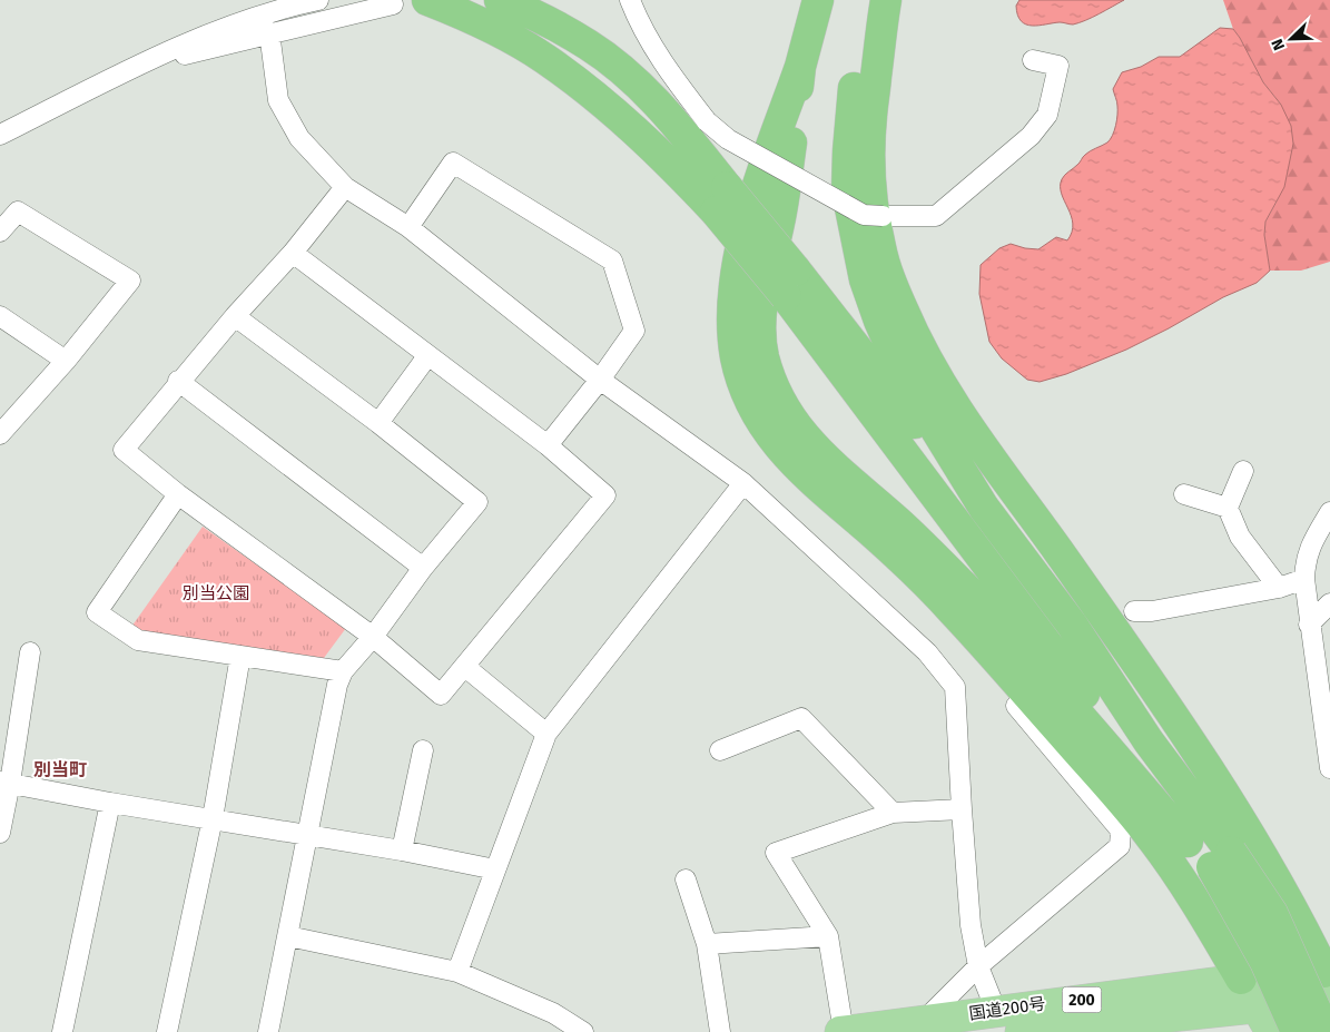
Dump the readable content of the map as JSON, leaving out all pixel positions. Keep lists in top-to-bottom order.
{
  "streets": {
    "highway": ["200", "国道200号"]
  },
  "districts": ["別当町"],
  "parks": ["別当公園"],
  "north": "bottom left"
}
